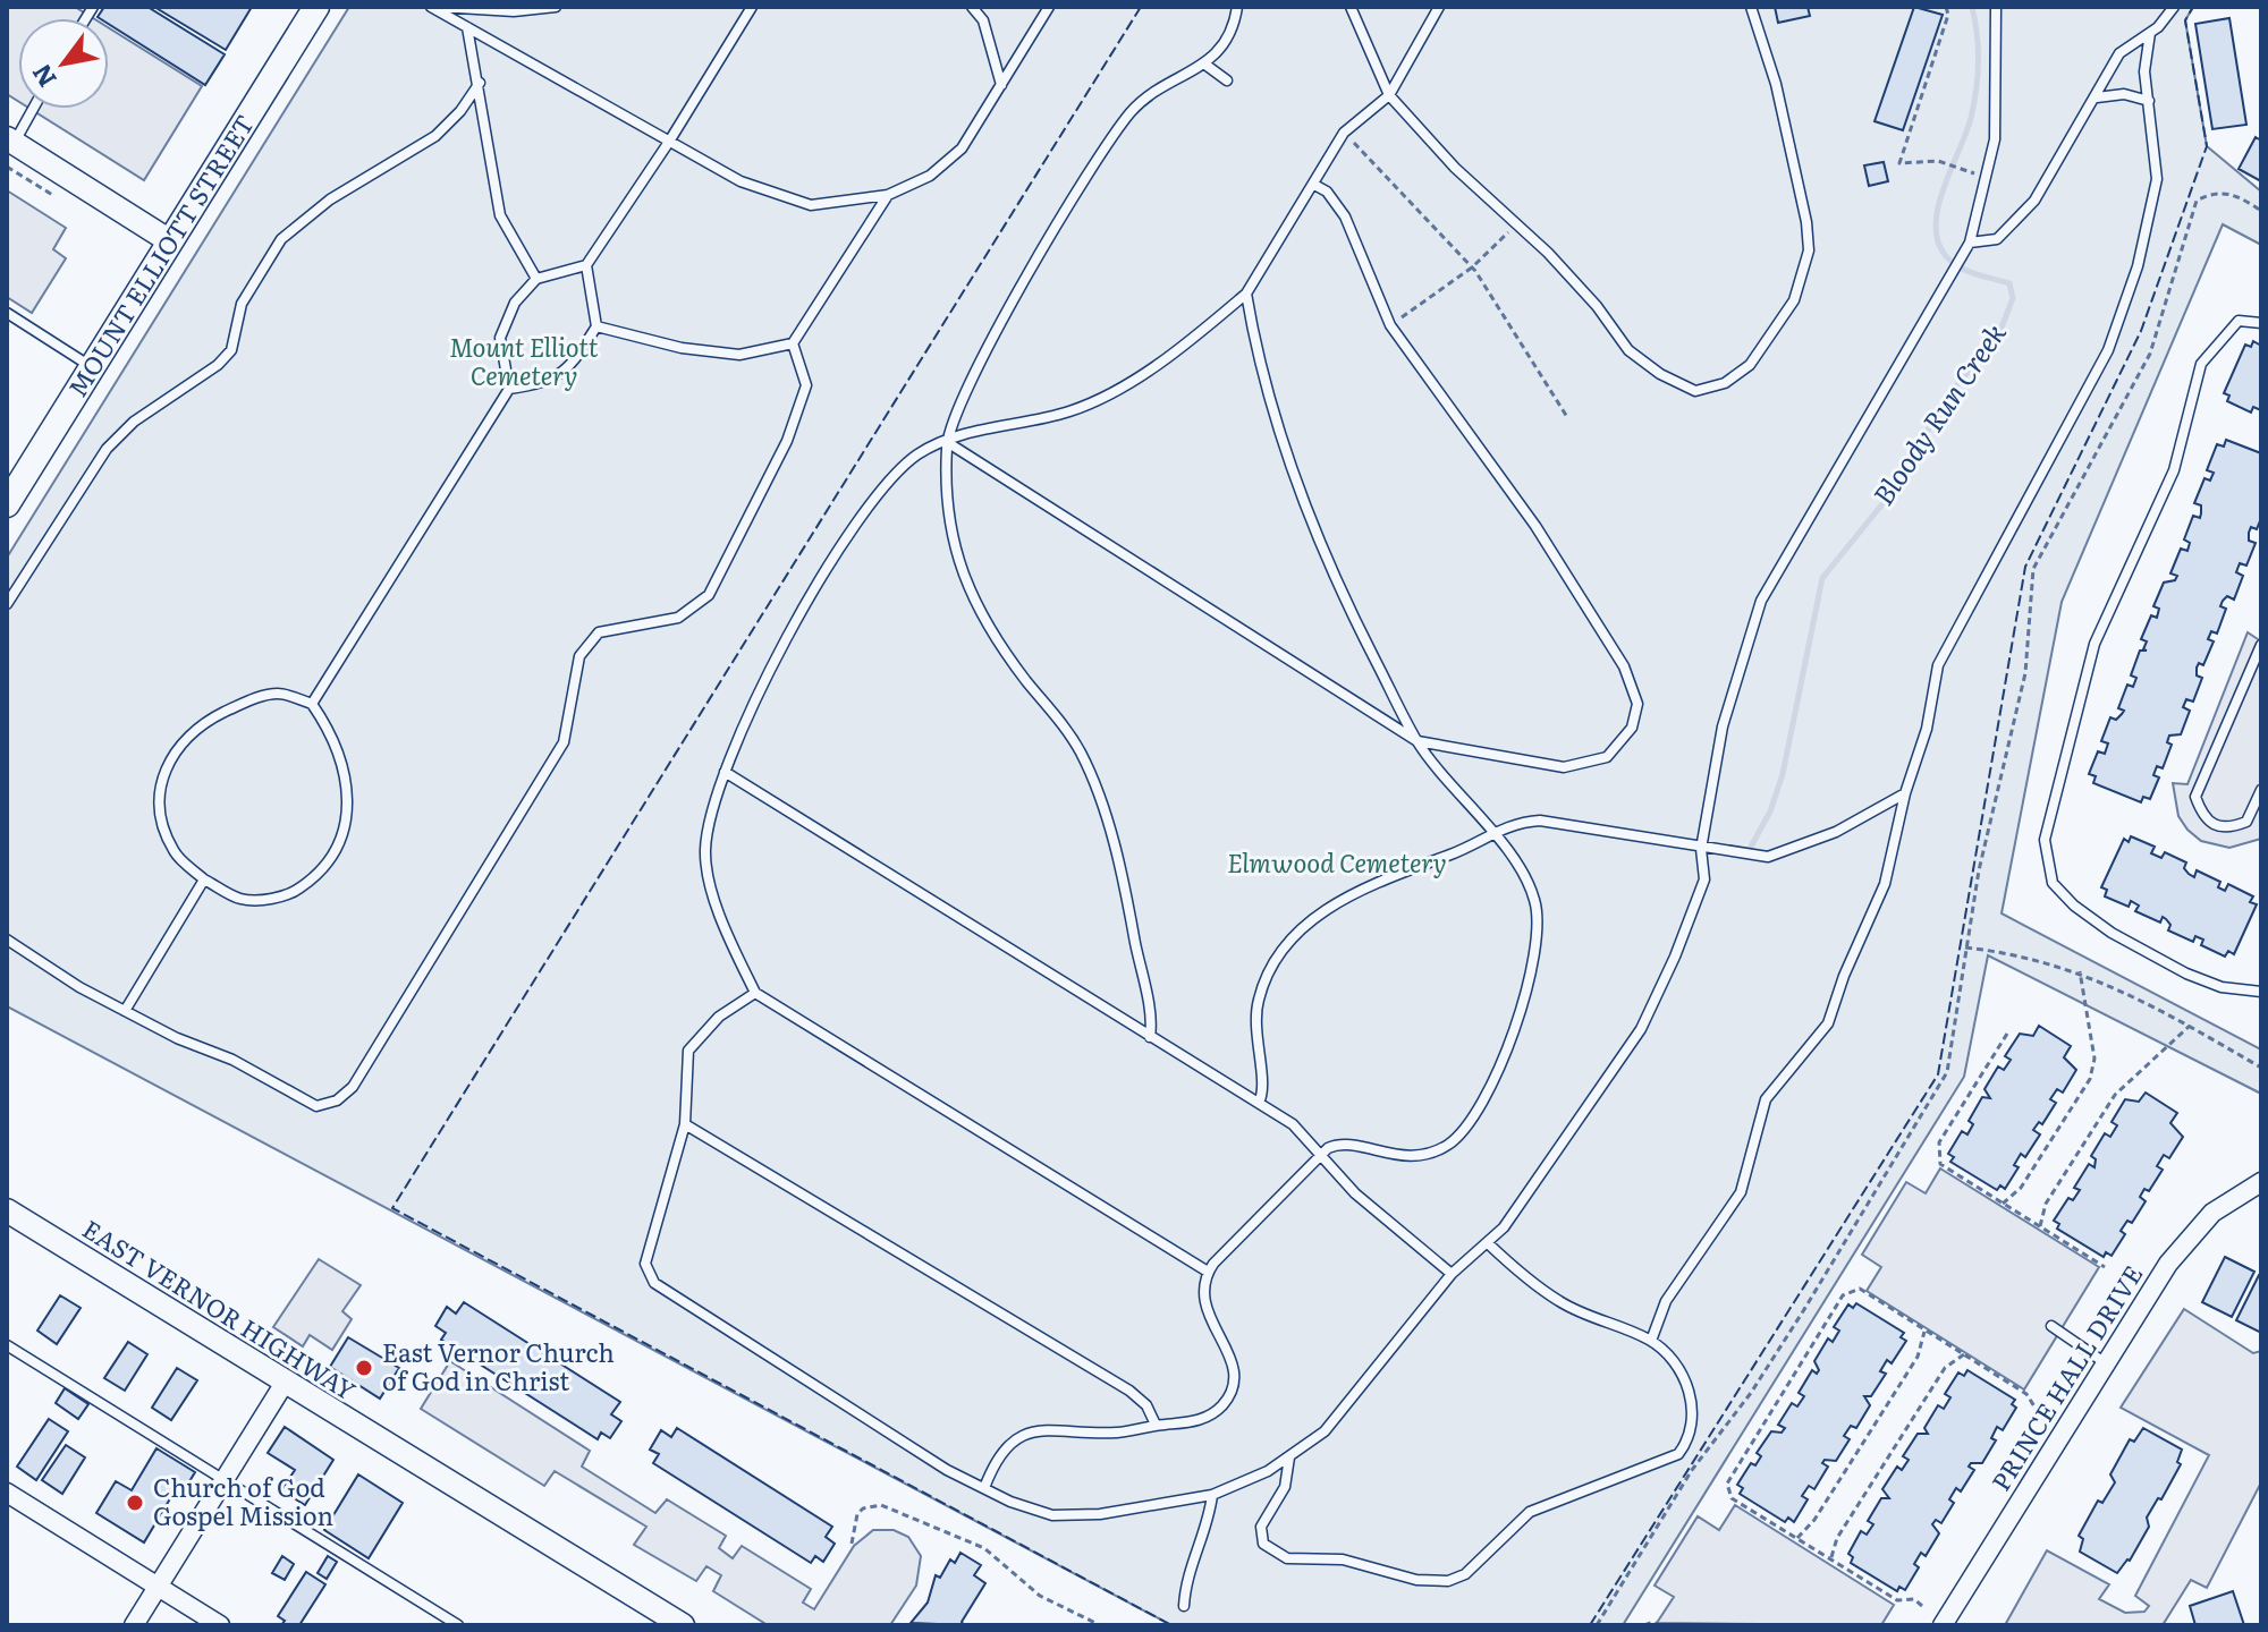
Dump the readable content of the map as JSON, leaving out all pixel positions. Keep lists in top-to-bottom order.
{
  "streets": {
    "main road": ["MOUNT ELLIOTT STREET"],
    "street": ["EAST VERNOR HIGHWAY", "PRINCE HALL DRIVE"]
  },
  "water": ["Bloody Run Creek"],
  "parks": ["Mount Elliott Cemetery", "Elmwood Cemetery"],
  "places": ["East Vernor Church of God in Christ", "Church of God Gospel Mission"],
  "north": "bottom left"
}
